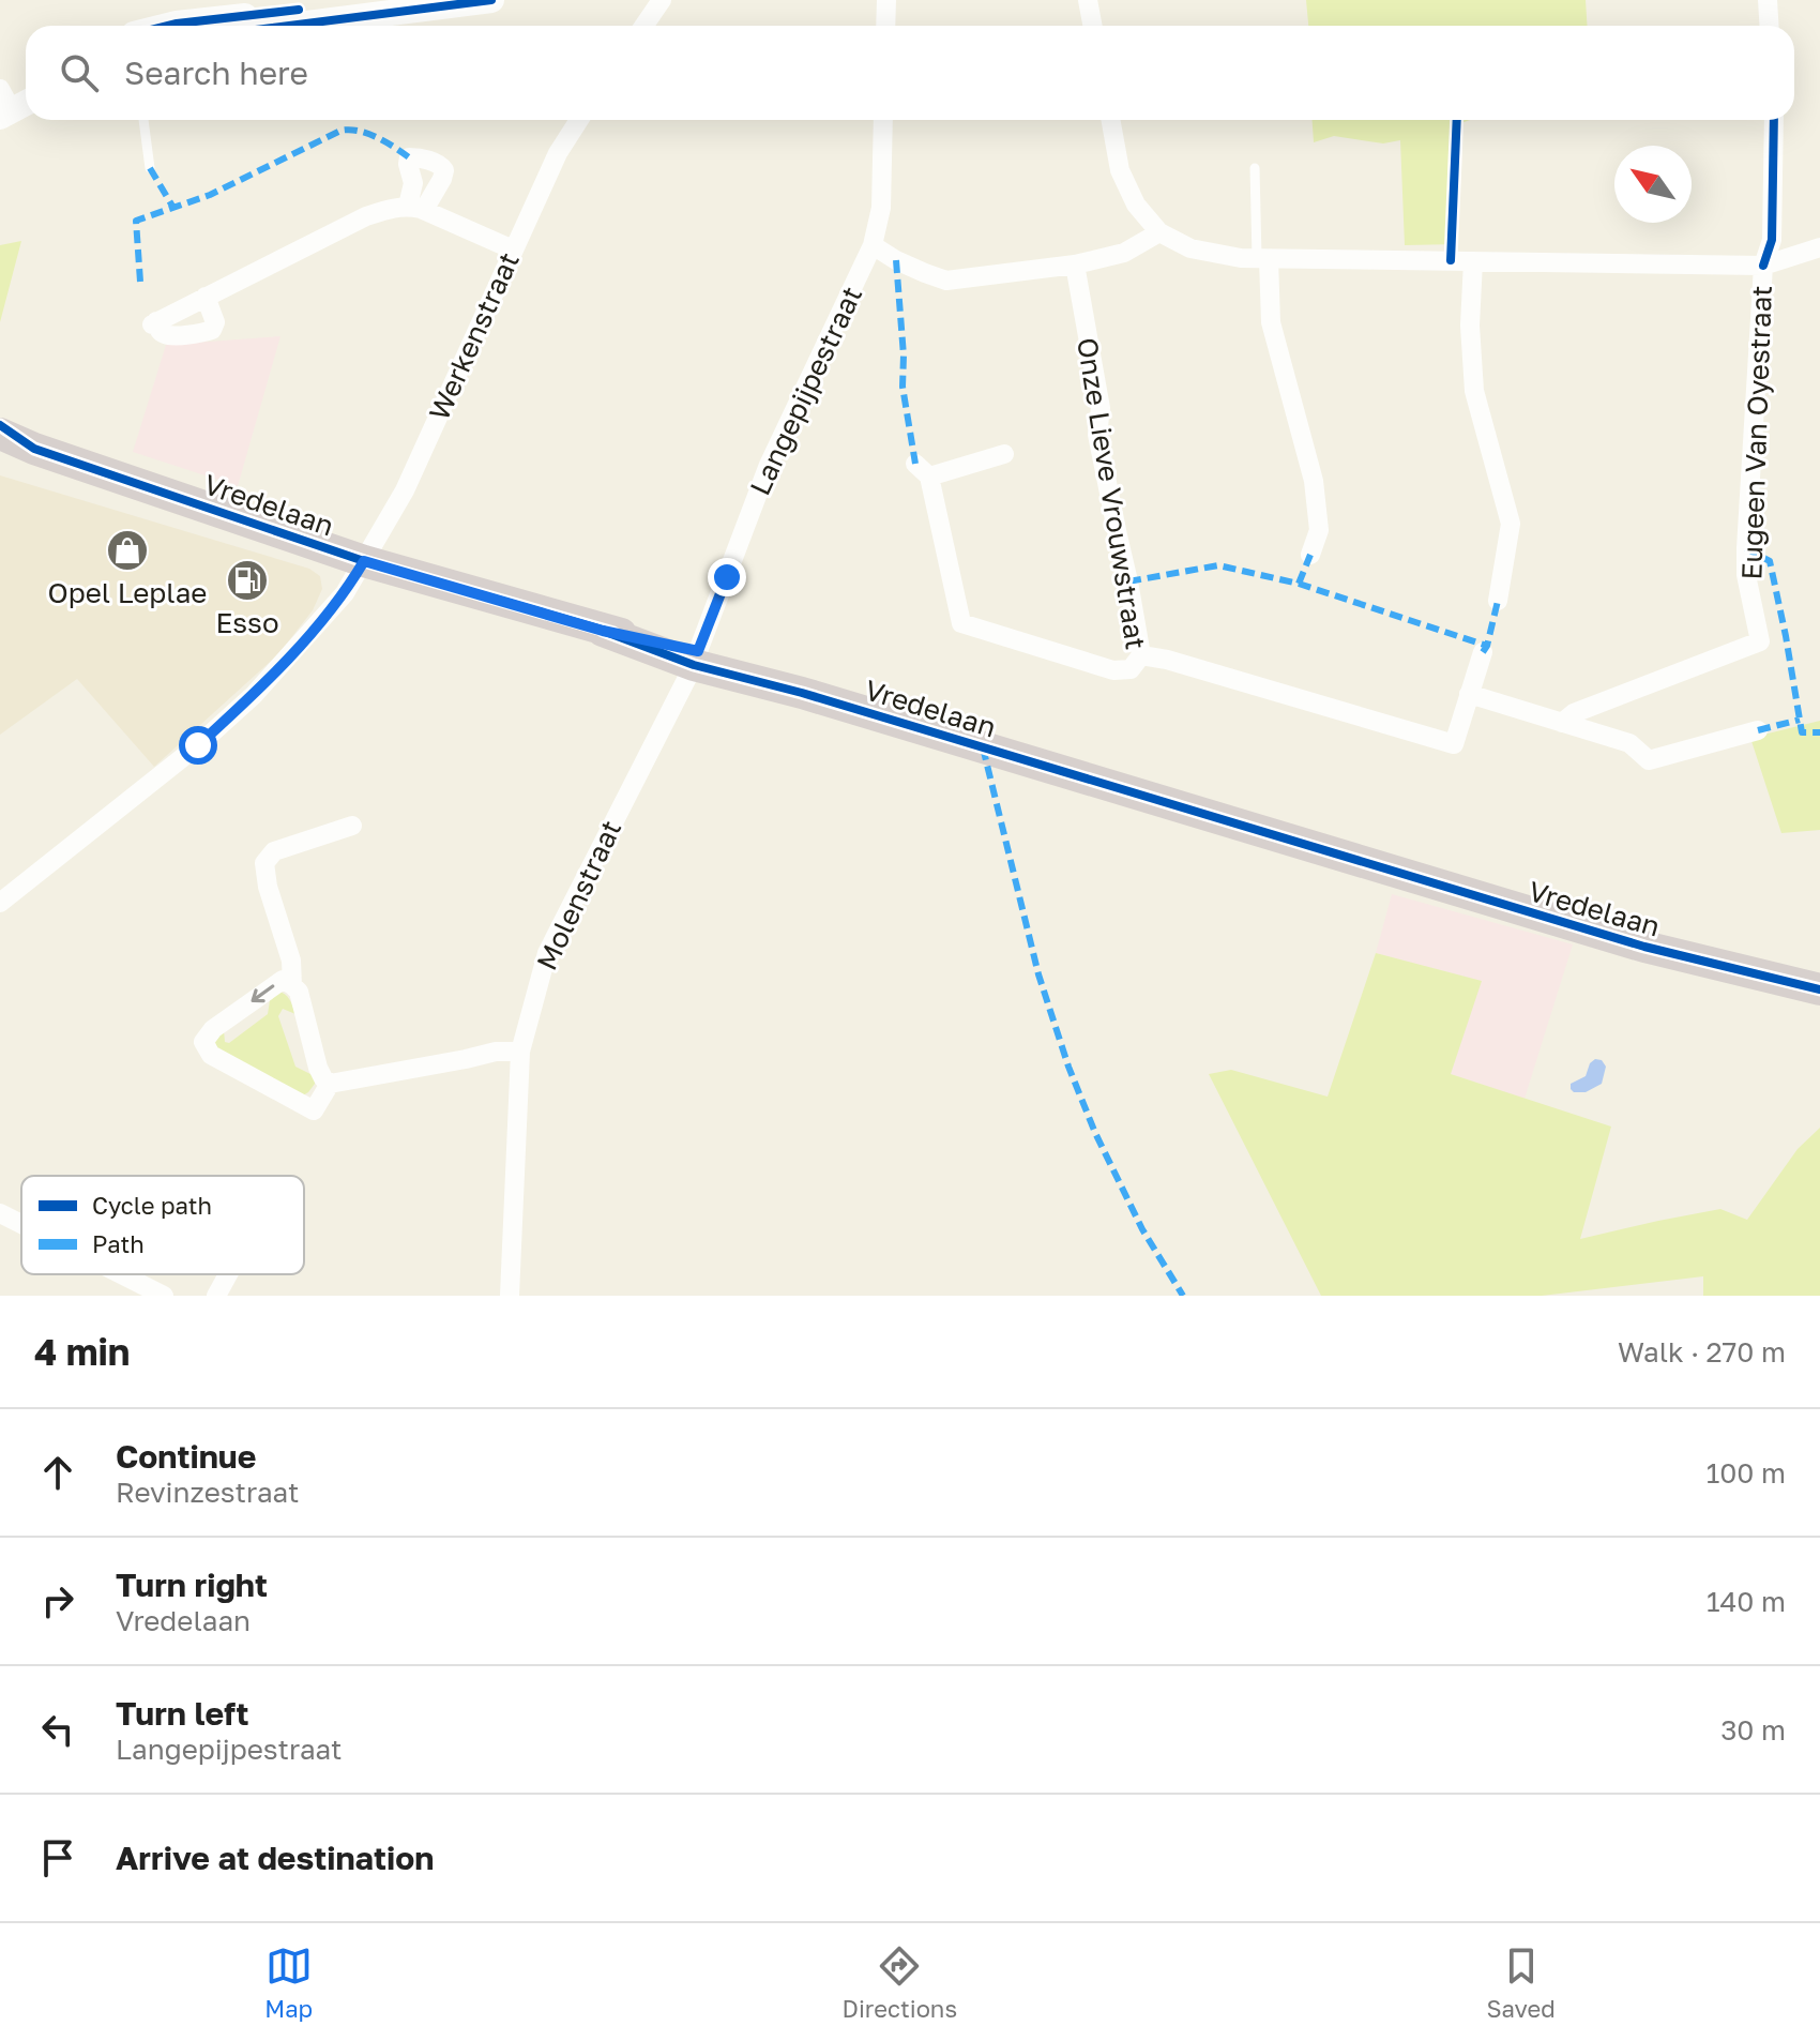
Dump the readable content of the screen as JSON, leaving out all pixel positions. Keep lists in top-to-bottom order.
{
  "streets": {
    "main road": ["Vredelaan"],
    "street": [
      "Werkenstraat",
      "Langepijpestraat",
      "Eugeen Van Oyestraat",
      "Onze Lieve Vrouwstraat",
      "Molenstraat"
    ]
  },
  "crossings": [
    ["Werkenstraat", "Vredelaan"],
    ["Langepijpestraat", "Vredelaan"],
    ["Langepijpestraat", "Molenstraat"],
    ["Vredelaan", "Molenstraat"]
  ],
  "places": {
    "shop": ["Opel Leplae"],
    "fuel station": ["Esso"]
  },
  "legend": ["Cycle path", "Path"],
  "north": "top left",
  "page": {
    "search": "Search here",
    "heading": ["4 min", "Walk · 270 m"],
    "list": [
      ["Continue", "Revinzestraat", "100 m"],
      ["Turn right", "Vredelaan", "140 m"],
      ["Turn left", "Langepijpestraat", "30 m"],
      "Arrive at destination"
    ],
    "nav": ["Map", "Directions", "Saved"]
  }
}
